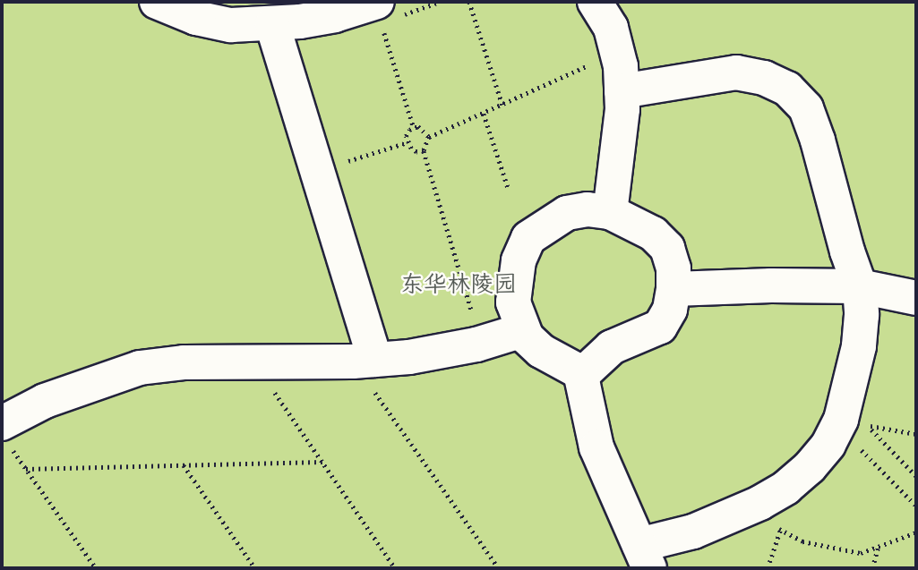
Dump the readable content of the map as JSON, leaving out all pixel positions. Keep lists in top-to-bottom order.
{
  "parks": ["东华林陵园"]
}
